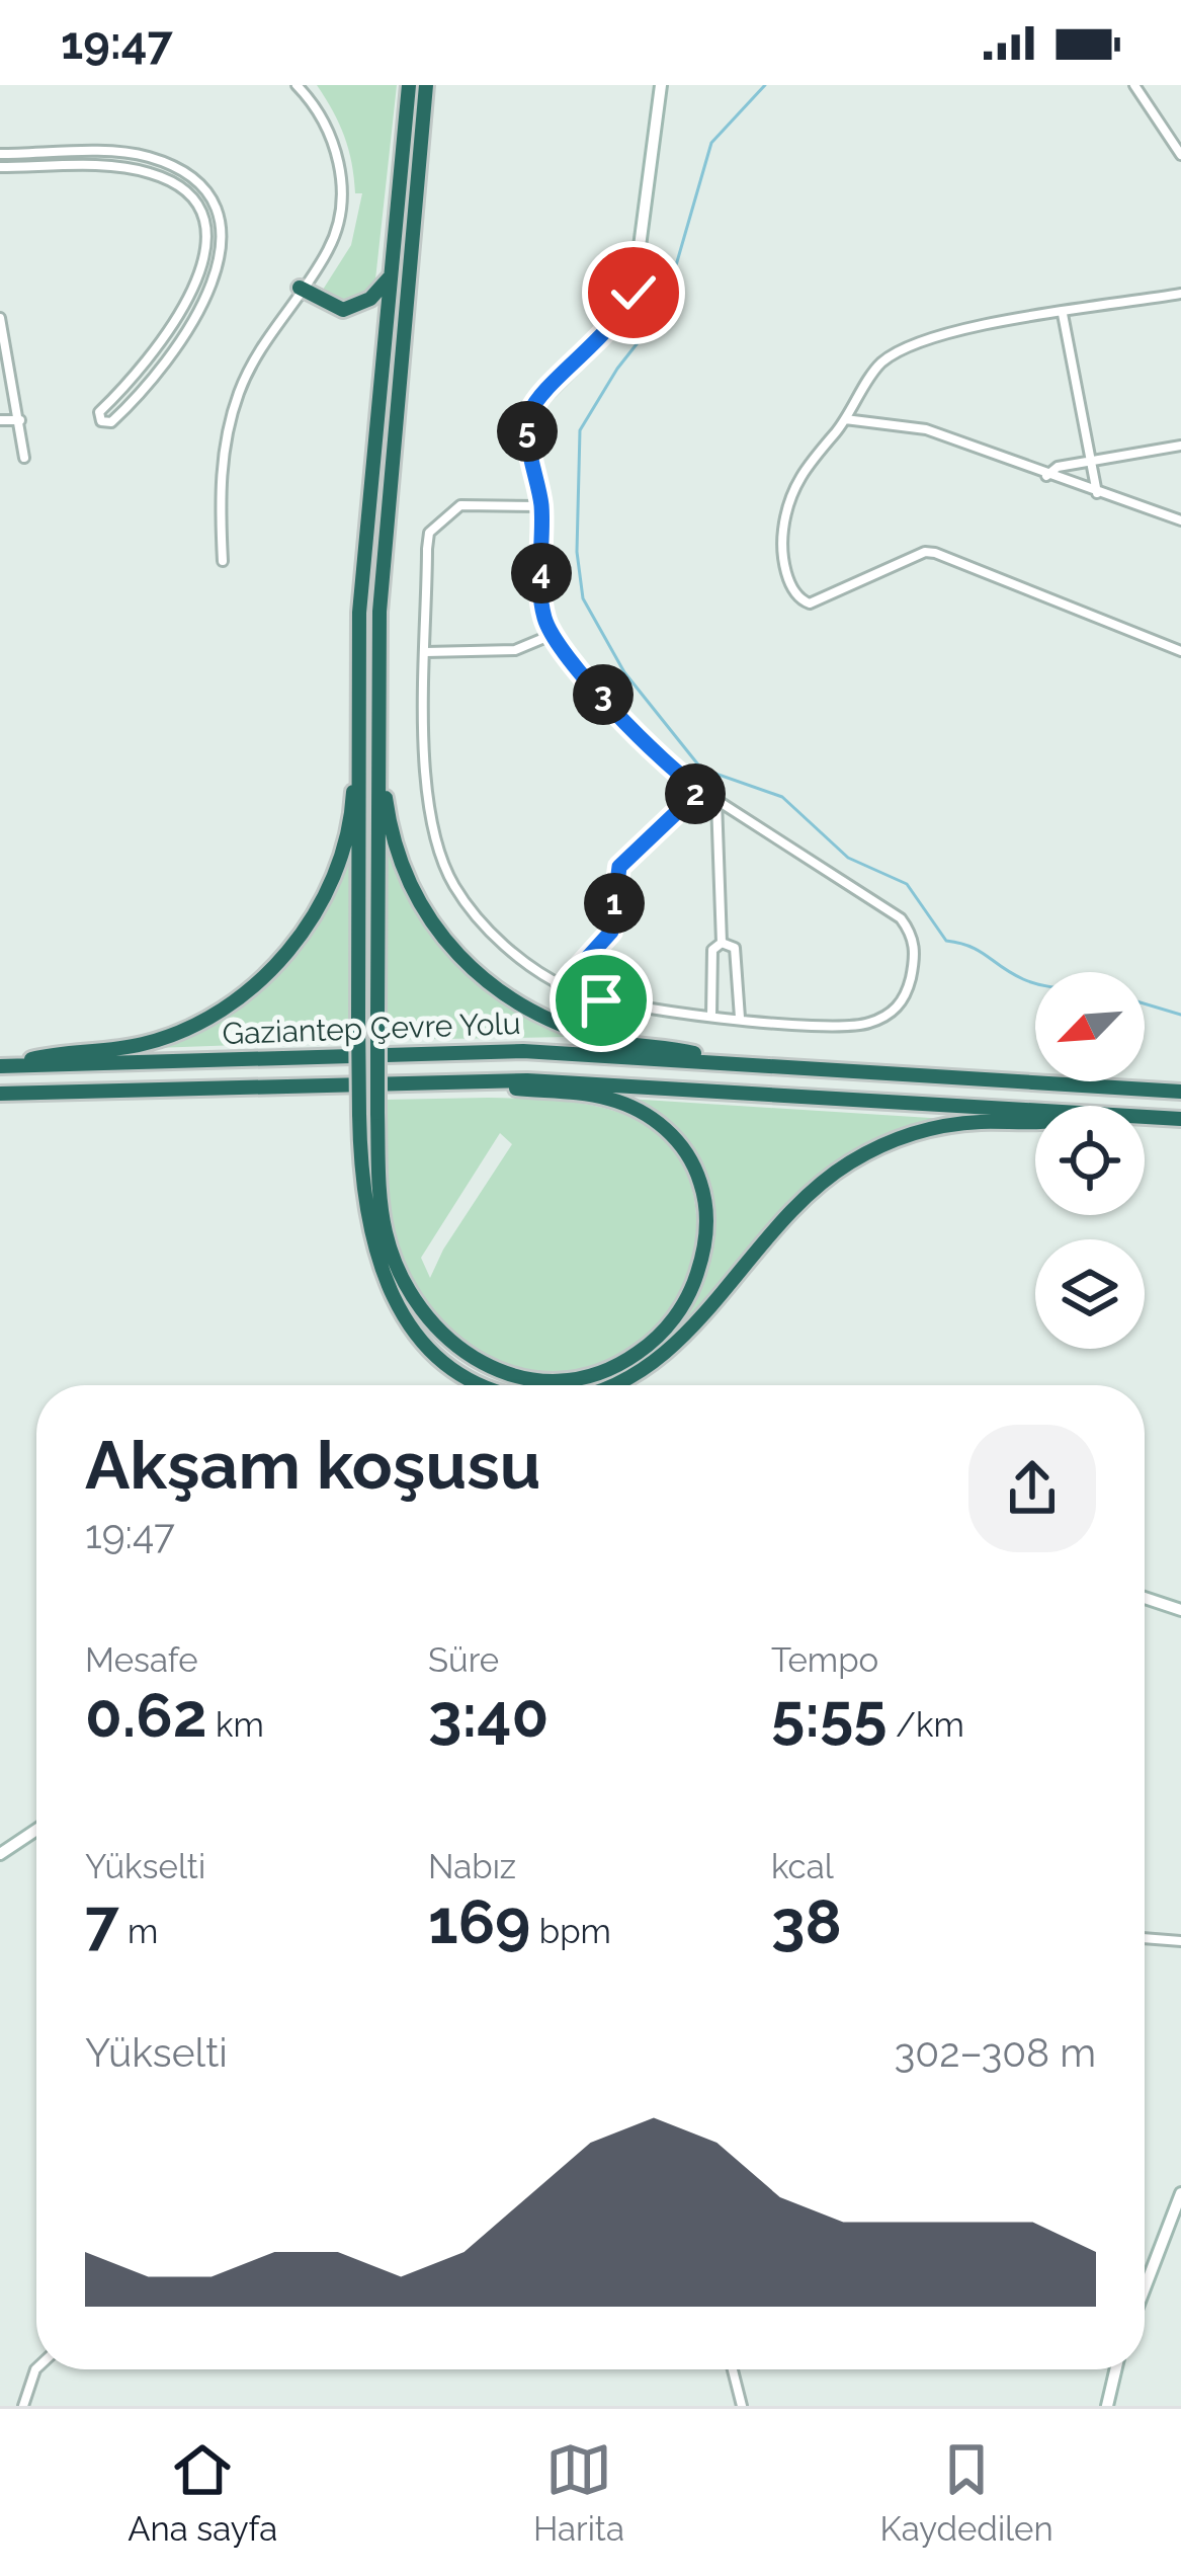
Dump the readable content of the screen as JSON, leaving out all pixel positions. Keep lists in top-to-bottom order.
{
  "streets": {
    "highway": ["Gaziantep Çevre Yolu"]
  },
  "north": "bottom left",
  "page": {
    "status": "19:47",
    "pins": [
      "5",
      "4",
      "3",
      "2",
      "1"
    ],
    "heading": ["Akşam koşusu", "19:47"],
    "stats": [
      ["Mesafe", "0.62 km"],
      ["Süre", "3:40"],
      ["Tempo", "5:55 /km"],
      ["Yükselti", "7 m"],
      ["Nabız", "169 bpm"],
      ["kcal", "38"]
    ],
    "chart": ["Yükselti", "302–308 m"],
    "tabs": ["Ana sayfa", "Harita", "Kaydedilen"]
  }
}
